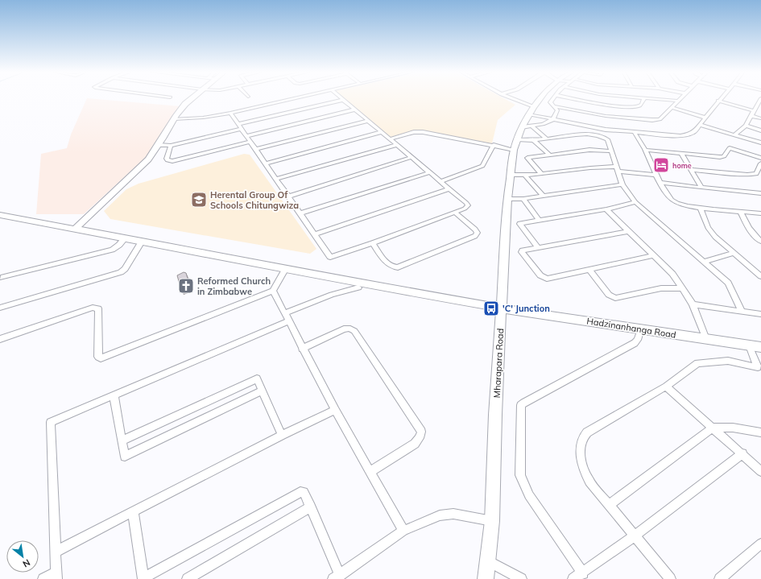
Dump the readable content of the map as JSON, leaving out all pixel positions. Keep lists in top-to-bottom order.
{
  "streets": {
    "street": ["Hadzinanhanga Road", "Mharapara Road"]
  },
  "crossings": [
    ["Hadzinanhanga Road", "Mharapara Road"]
  ],
  "places": {
    "hotel": ["home"],
    "school or university": ["Herental Group Of Schools Chitungwiza"],
    "church": ["Reformed Church in Zimbabwe"],
    "bus stop": ["'C' Junction"]
  },
  "north": "bottom right"
}
